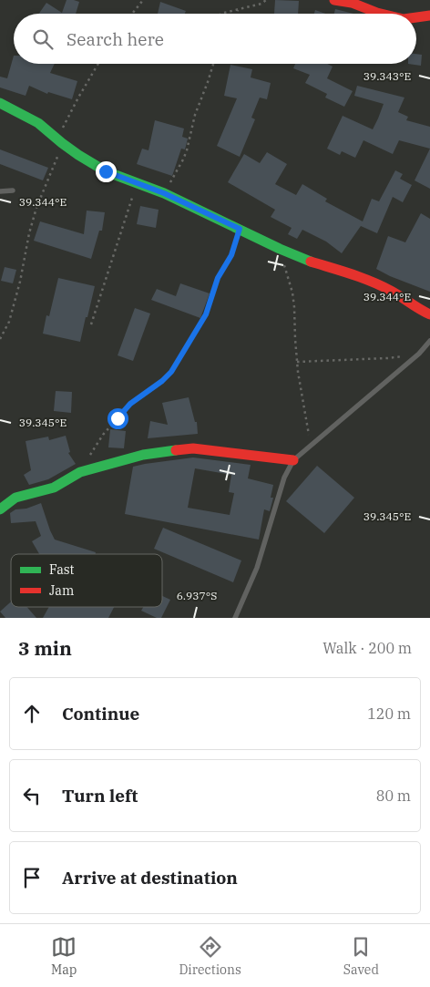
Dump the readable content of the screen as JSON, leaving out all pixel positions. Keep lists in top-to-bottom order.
{
  "legend": ["Fast", "Jam"],
  "page": {
    "search": "Search here",
    "heading": ["3 min", "Walk · 200 m"],
    "list": [
      ["Continue", "120 m"],
      ["Turn left", "80 m"],
      "Arrive at destination"
    ],
    "nav": ["Map", "Directions", "Saved"]
  },
  "coordinates": [
    "39.343°E",
    "39.344°E",
    "39.345°E",
    "6.937°S"
  ]
}
